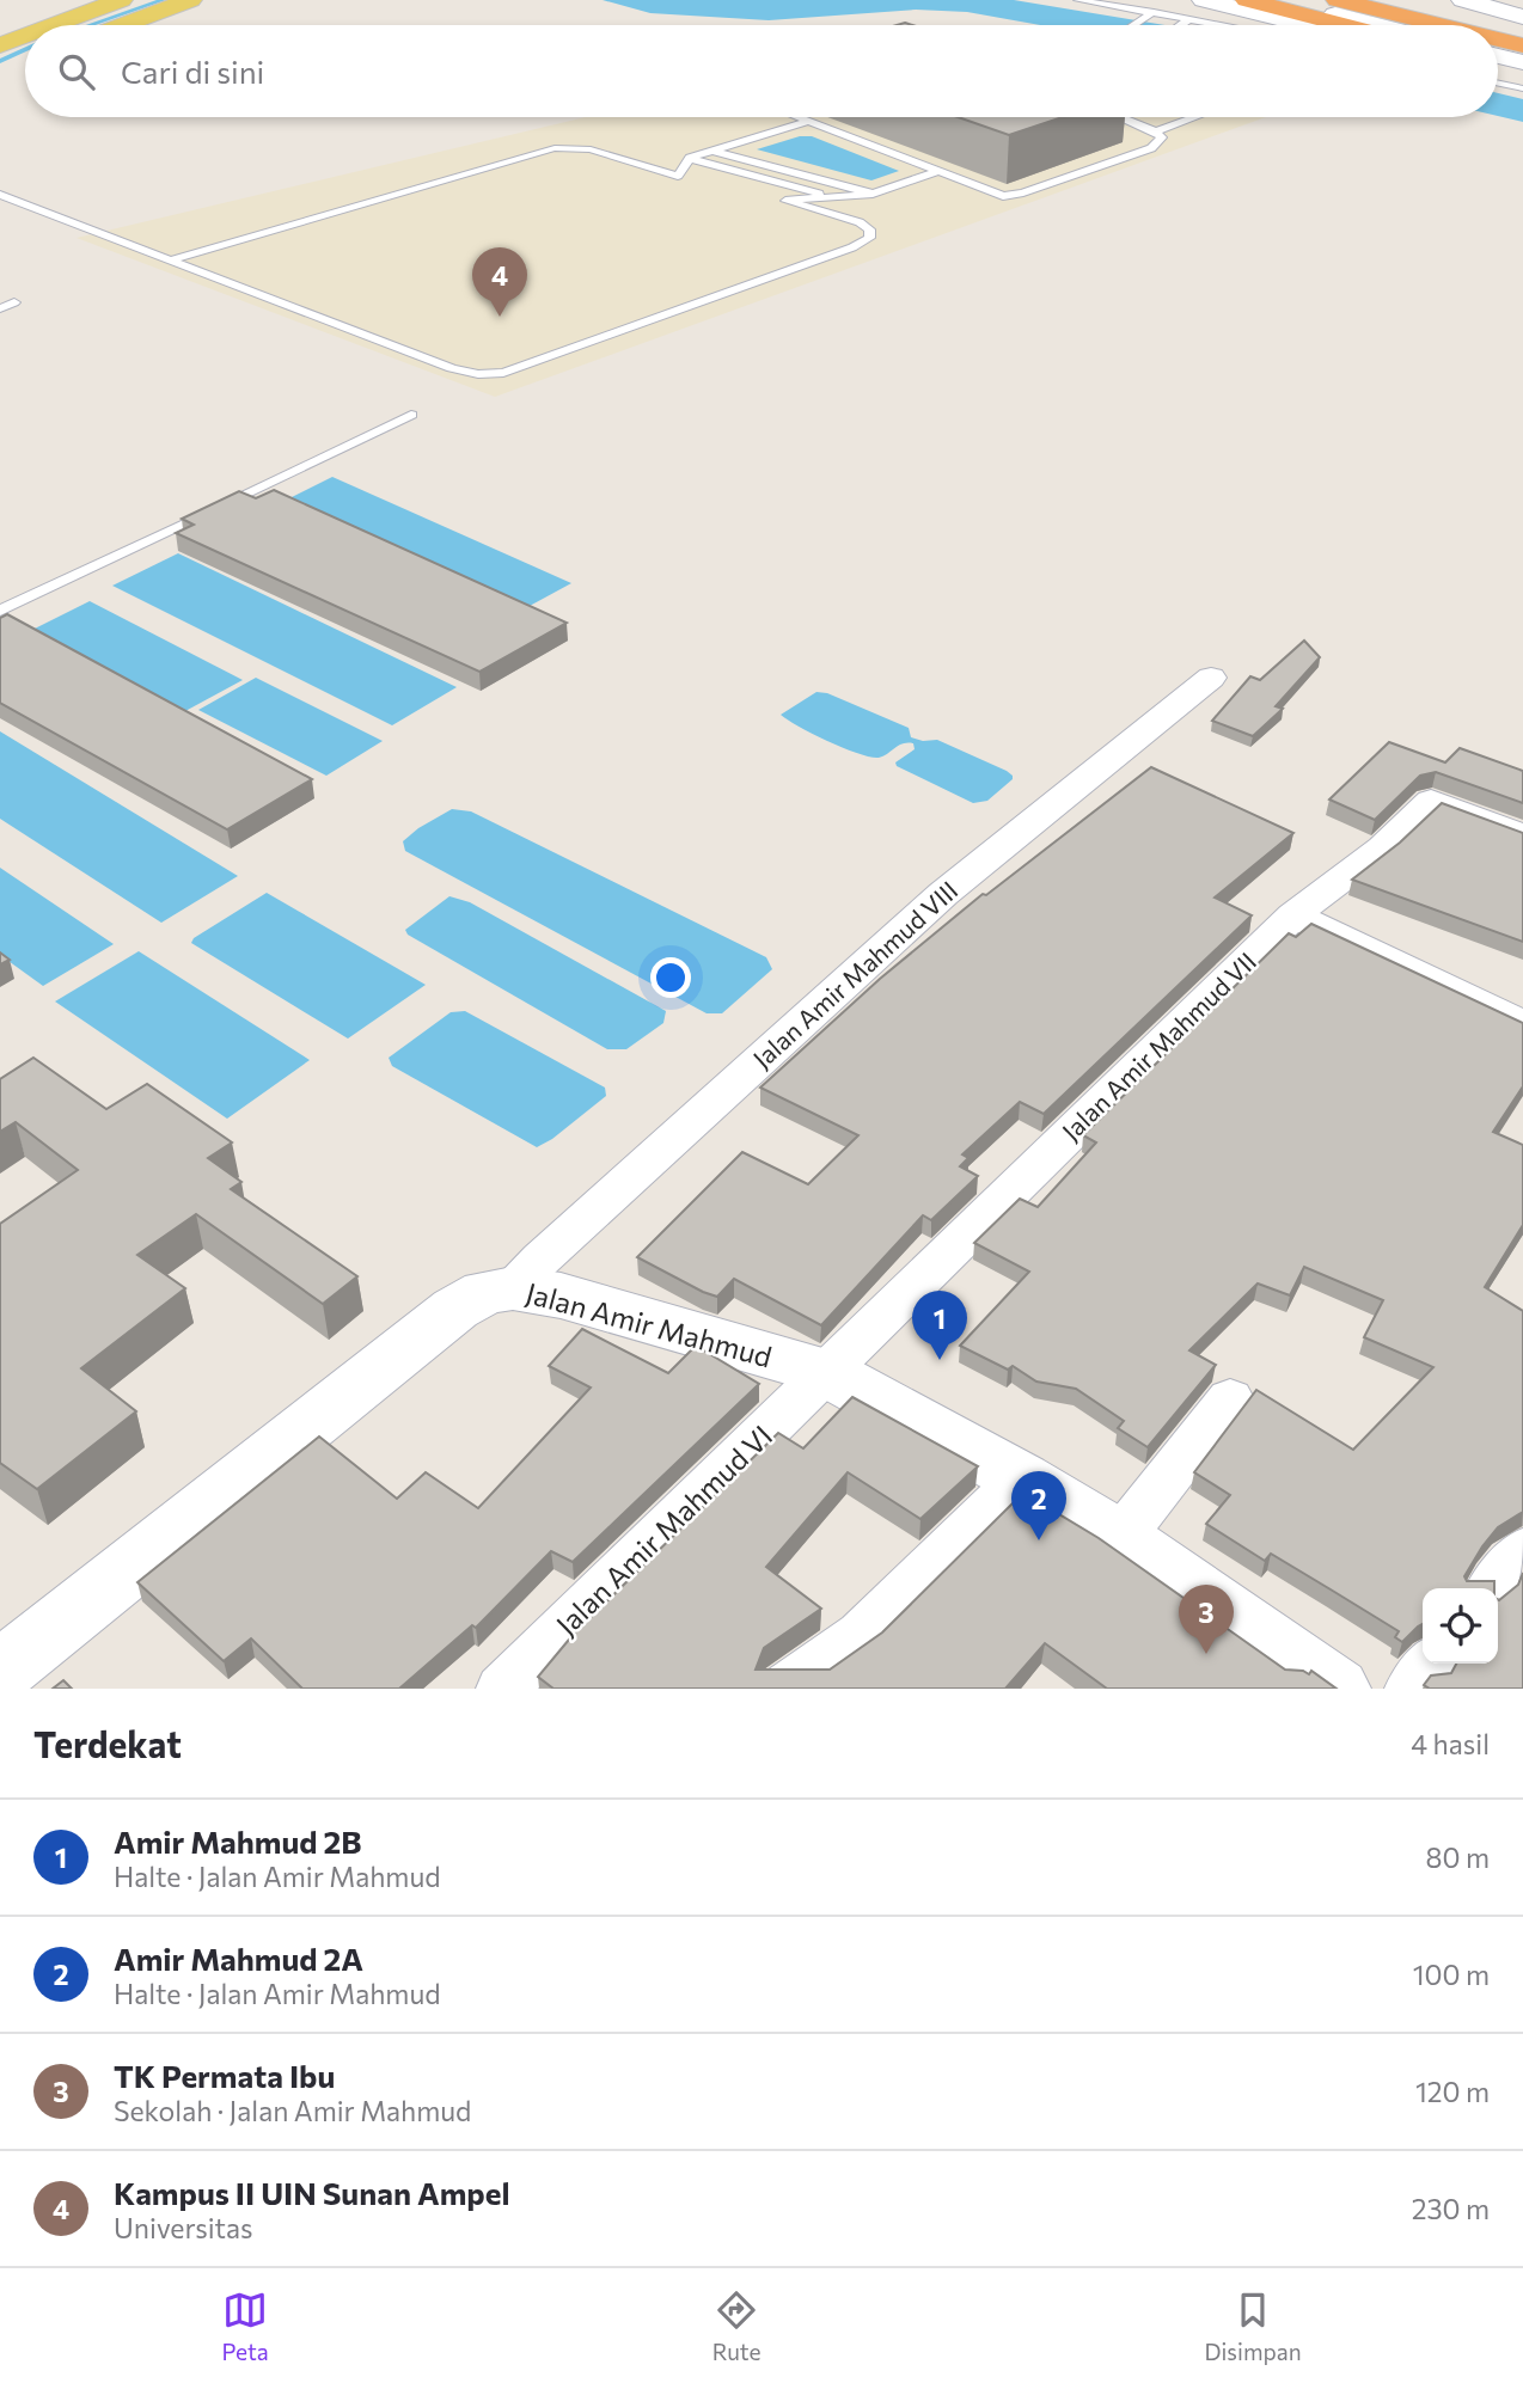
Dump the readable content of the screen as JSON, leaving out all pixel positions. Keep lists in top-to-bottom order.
{
  "streets": {
    "street": [
      "Jalan Amir Mahmud VIII",
      "Jalan Amir Mahmud VII",
      "Jalan Amir Mahmud",
      "Jalan Amir Mahmud VI"
    ]
  },
  "crossings": [
    ["Jalan Amir Mahmud VIII", "Jalan Amir Mahmud"],
    ["Jalan Amir Mahmud VII", "Jalan Amir Mahmud"],
    ["Jalan Amir Mahmud VII", "Jalan Amir Mahmud VI"],
    ["Jalan Amir Mahmud", "Jalan Amir Mahmud VI"]
  ],
  "page": {
    "search": "Cari di sini",
    "pins": [
      "4",
      "1",
      "2",
      "3"
    ],
    "heading": ["Terdekat", "4 hasil"],
    "list": [
      {
        "mark": "1",
        "name": "Amir Mahmud 2B",
        "note": "Halte · Jalan Amir Mahmud",
        "value": "80 m"
      },
      {
        "mark": "2",
        "name": "Amir Mahmud 2A",
        "note": "Halte · Jalan Amir Mahmud",
        "value": "100 m"
      },
      {
        "mark": "3",
        "name": "TK Permata Ibu",
        "note": "Sekolah · Jalan Amir Mahmud",
        "value": "120 m"
      },
      {
        "mark": "4",
        "name": "Kampus II UIN Sunan Ampel",
        "note": "Universitas",
        "value": "230 m"
      }
    ],
    "nav": ["Peta", "Rute", "Disimpan"]
  }
}
